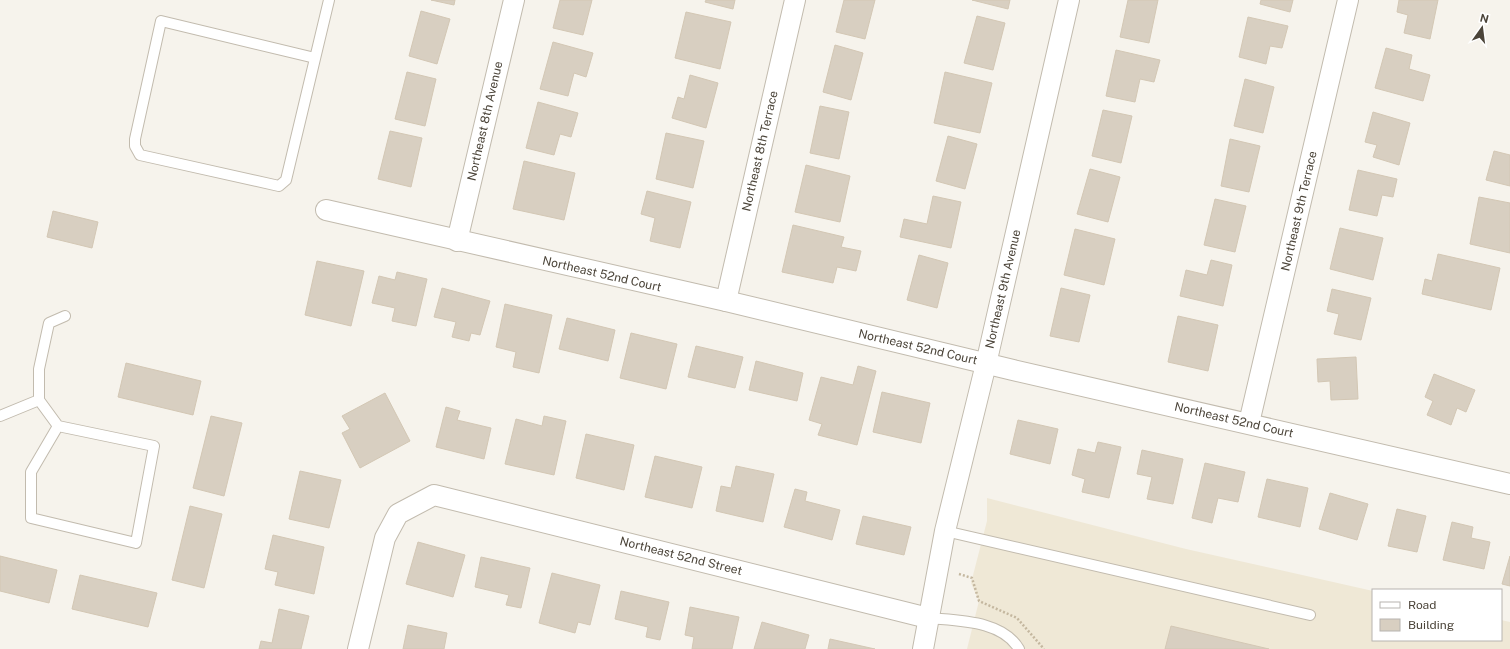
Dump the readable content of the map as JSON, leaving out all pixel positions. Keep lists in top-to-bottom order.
{
  "streets": {
    "street": [
      "Northeast 8th Avenue",
      "Northeast 8th Terrace",
      "Northeast 9th Terrace",
      "Northeast 52nd Court",
      "Northeast 9th Avenue",
      "Northeast 52nd Street"
    ]
  },
  "crossings": [
    ["Northeast 8th Avenue", "Northeast 52nd Court"],
    ["Northeast 8th Terrace", "Northeast 52nd Court"],
    ["Northeast 9th Terrace", "Northeast 52nd Court"],
    ["Northeast 52nd Court", "Northeast 9th Avenue"],
    ["Northeast 9th Avenue", "Northeast 52nd Street"]
  ],
  "legend": ["Road", "Building"],
  "north": "top"
}
